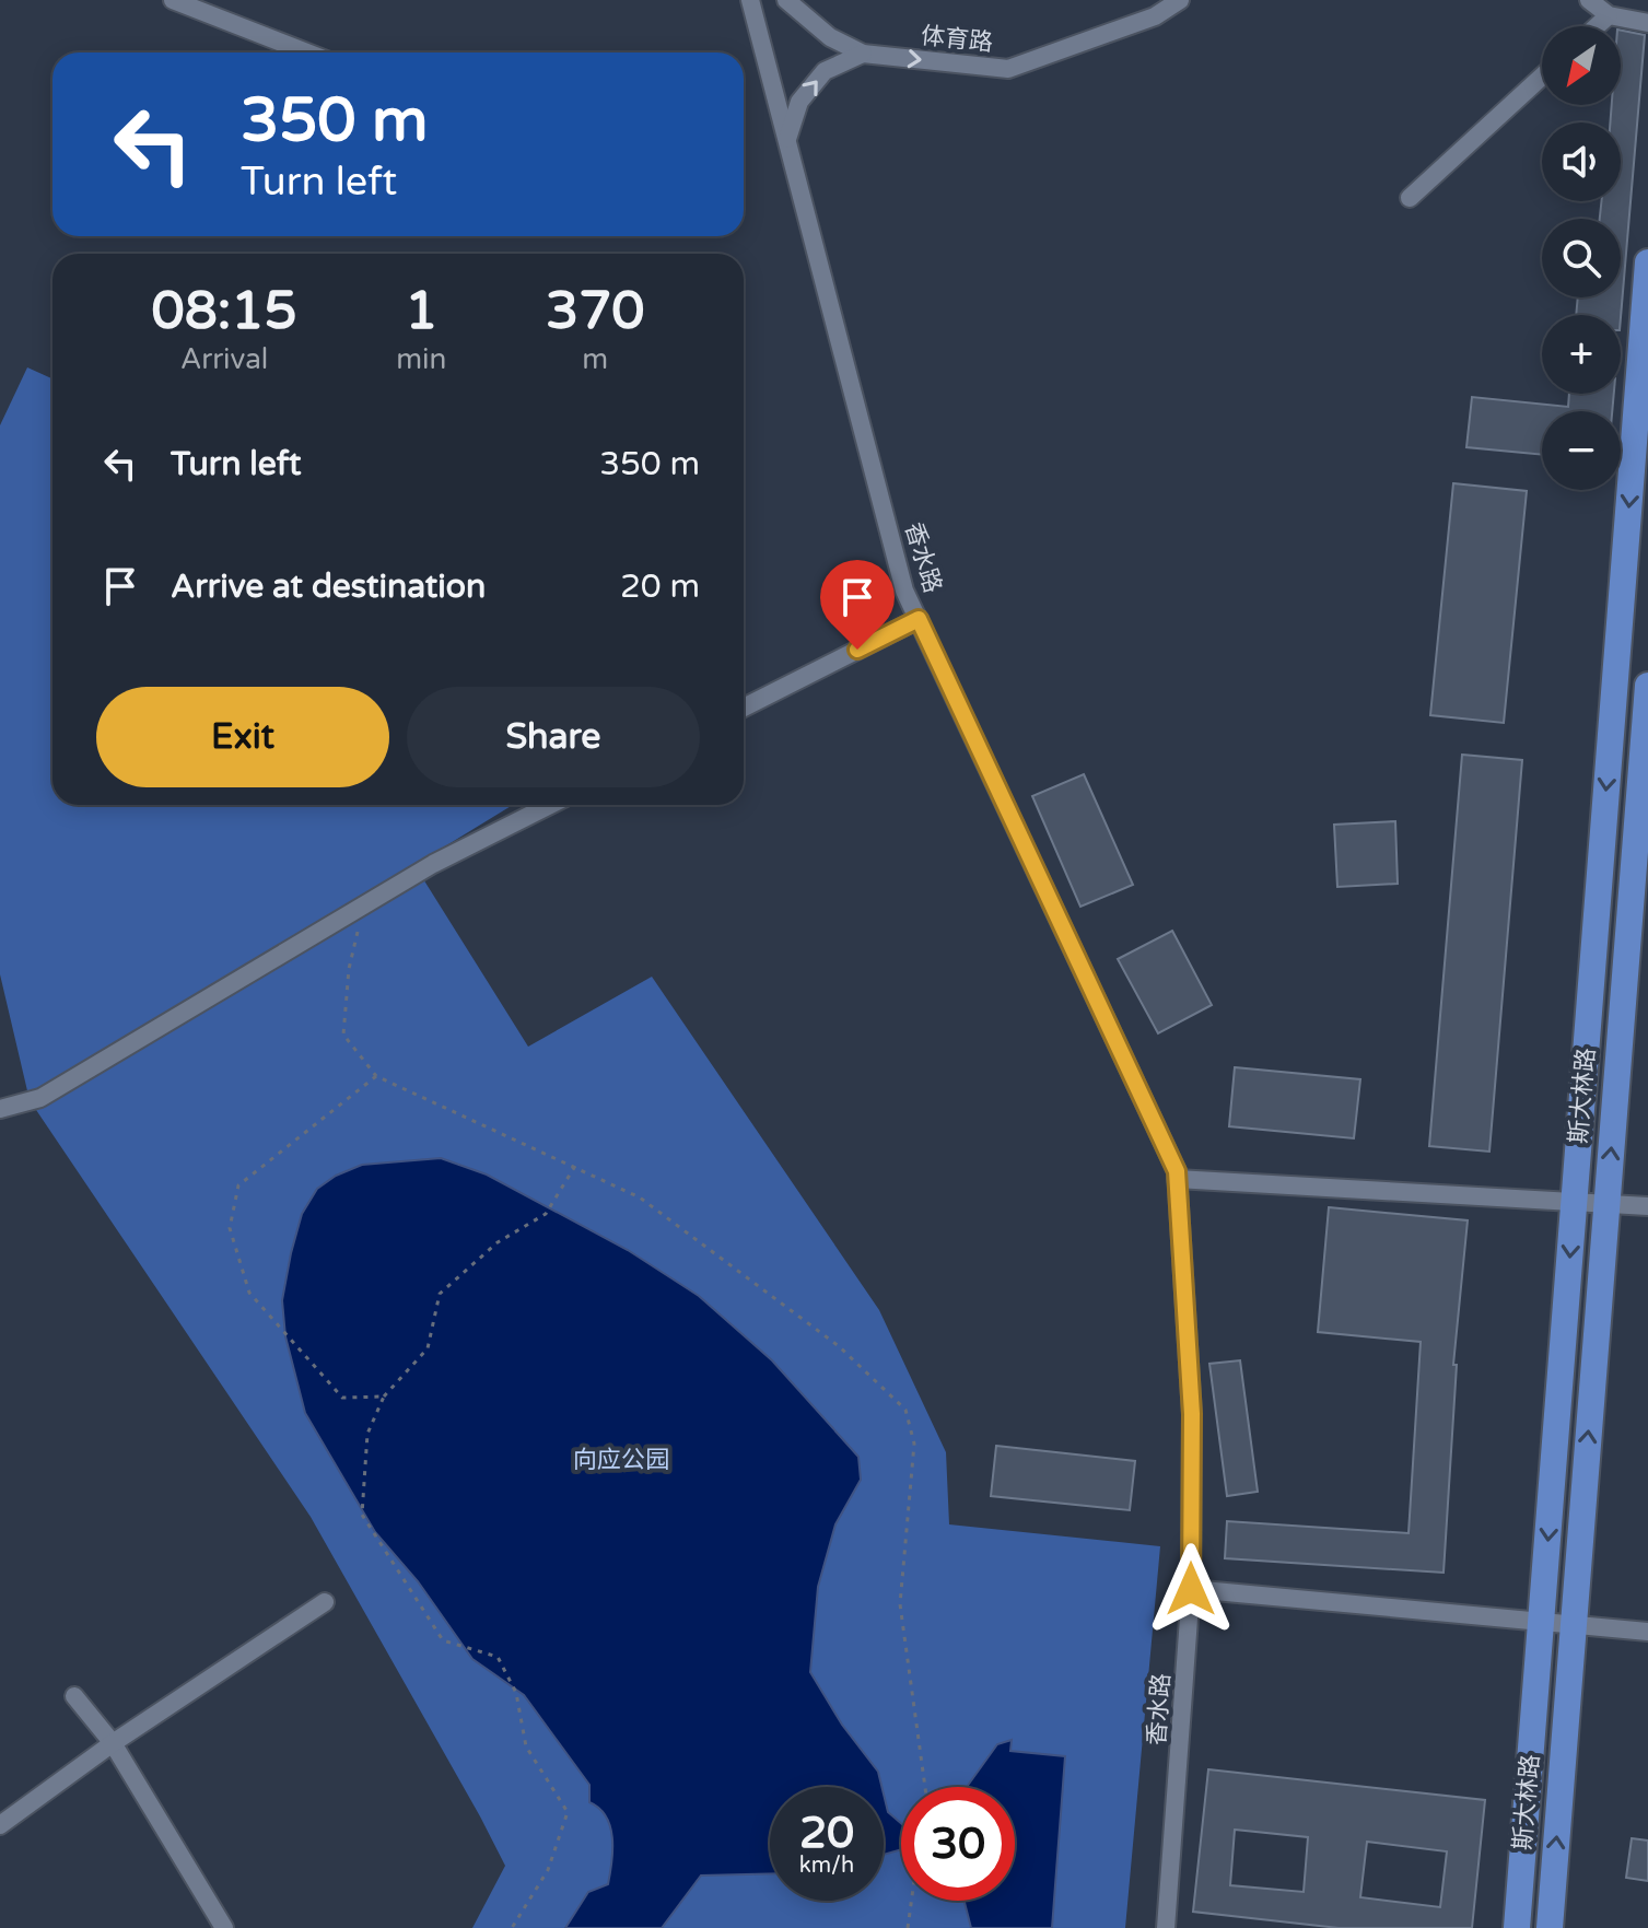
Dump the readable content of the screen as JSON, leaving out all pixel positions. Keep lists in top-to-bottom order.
{
  "streets": {
    "main road": ["斯大林路"],
    "street": ["体育路", "香水路"]
  },
  "one_way": ["体育路"],
  "parks": ["向应公园"],
  "north": "bottom left",
  "page": {
    "map_buttons": ["+", "−"],
    "turn": ["350 m", "Turn left"],
    "eta": [
      "08:15",
      "Arrival",
      "1",
      "min",
      "370",
      "m"
    ],
    "list": [
      {
        "name": "Turn left",
        "value": "350 m"
      },
      {
        "name": "Arrive at destination",
        "value": "20 m"
      }
    ],
    "buttons": ["Exit", "Share"],
    "speed": "20 km/h",
    "limit": "30"
  }
}
